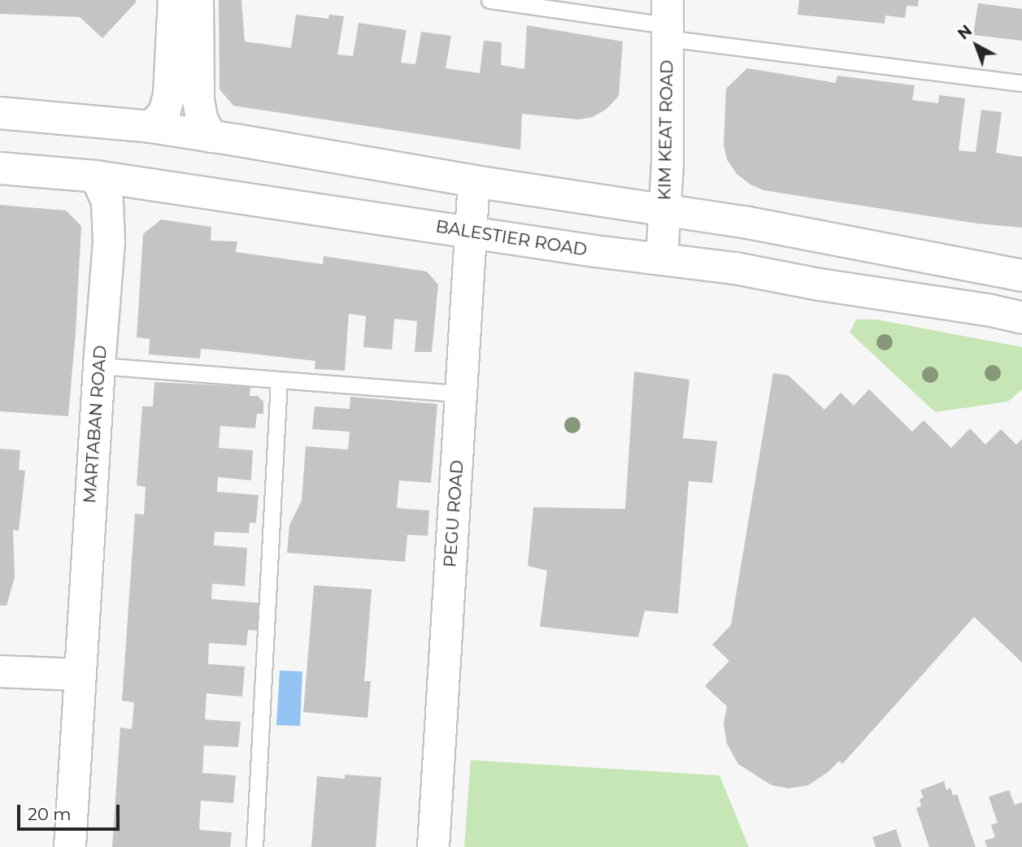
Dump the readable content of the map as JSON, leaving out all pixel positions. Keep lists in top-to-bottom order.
{
  "streets": {
    "main road": [
      "KIM KEAT ROAD",
      "BALESTIER ROAD",
      "MARTABAN ROAD",
      "PEGU ROAD"
    ]
  },
  "crossings": [
    ["KIM KEAT ROAD", "BALESTIER ROAD"],
    ["BALESTIER ROAD", "MARTABAN ROAD"],
    ["BALESTIER ROAD", "PEGU ROAD"]
  ],
  "scale_bar": "20 m",
  "north": "top left"
}
